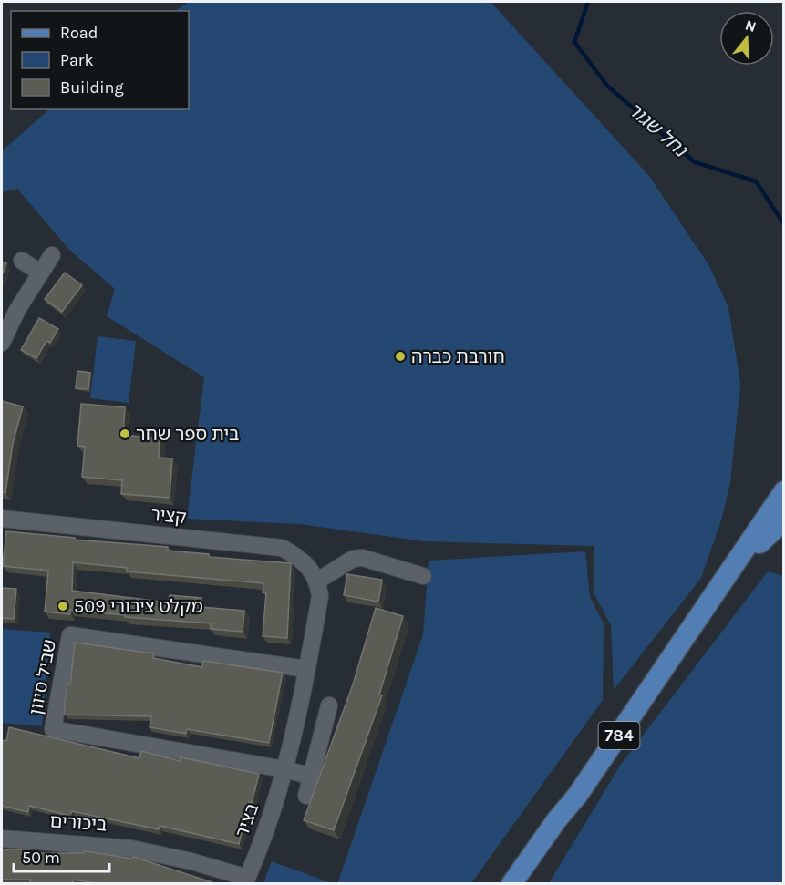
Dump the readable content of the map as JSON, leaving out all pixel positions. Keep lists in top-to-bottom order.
{
  "streets": {
    "main road": ["784"],
    "street": [
      "קציר",
      "שביל סיוון",
      "בציר",
      "ביכורים"
    ]
  },
  "crossings": [
    ["שביל סיוון", "בציר"],
    ["בציר", "ביכורים"]
  ],
  "water": ["נחל שגור"],
  "places": ["חורבת כברה", "בית ספר שחר", "מקלט ציבורי 509"],
  "legend": ["Road", "Park", "Building"],
  "scale_bar": "50 m",
  "north": "top"
}
